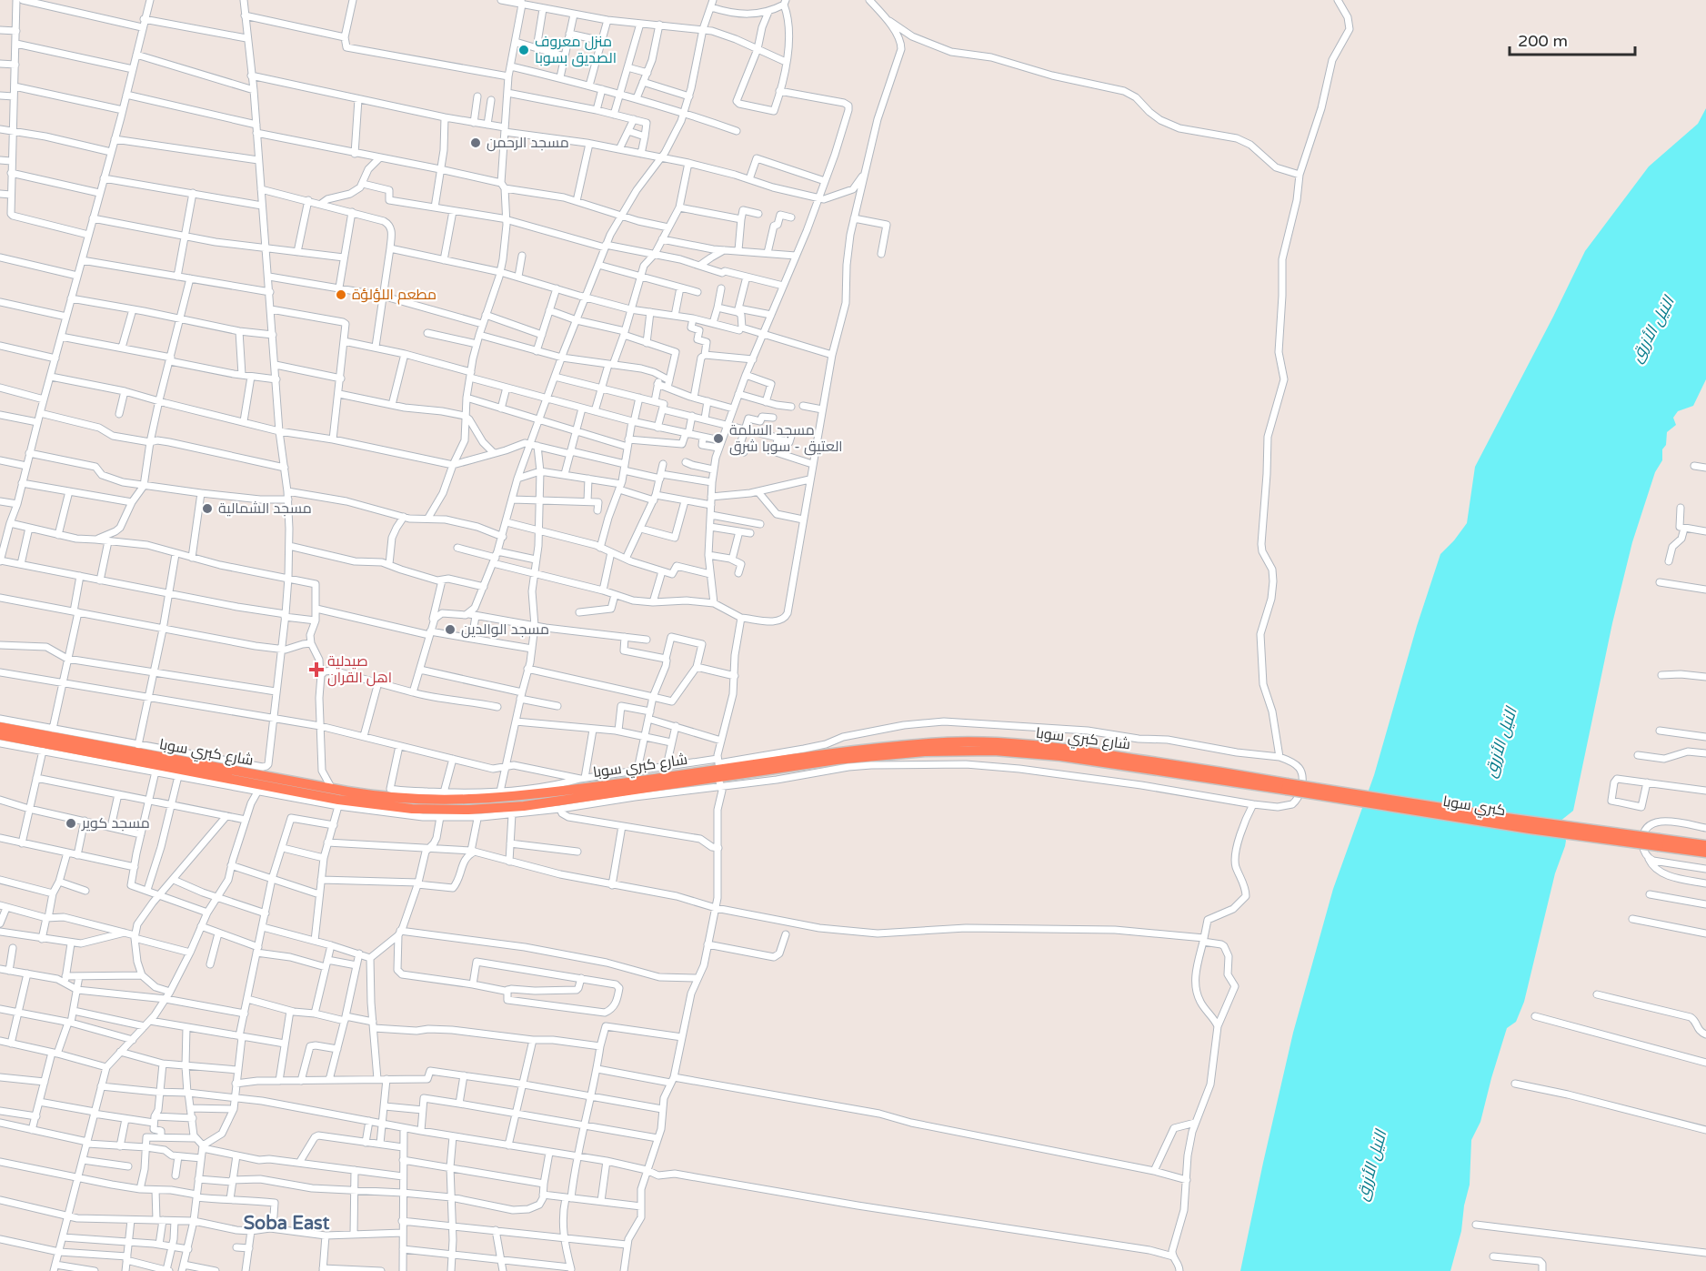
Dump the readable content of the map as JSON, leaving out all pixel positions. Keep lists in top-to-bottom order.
{
  "streets": {
    "highway": ["شارع كبري سوبا", "كبري سوبا"]
  },
  "crossings": [
    ["شارع كبري سوبا", "كبري سوبا"]
  ],
  "districts": ["Soba East"],
  "water": ["النيل الأزرق"],
  "places": {
    "other": [
      "منزل معروف الصديق بسوبا",
      "مسجد الرحمن",
      "مطعم اللؤلؤة",
      "مسجد السلمة العتيق - سوبا شرق",
      "مسجد الشمالية",
      "مسجد الوالدين",
      "مسجد كوير"
    ],
    "health": ["صيدلية اهل القران"]
  },
  "scale_bar": "200 m"
}
